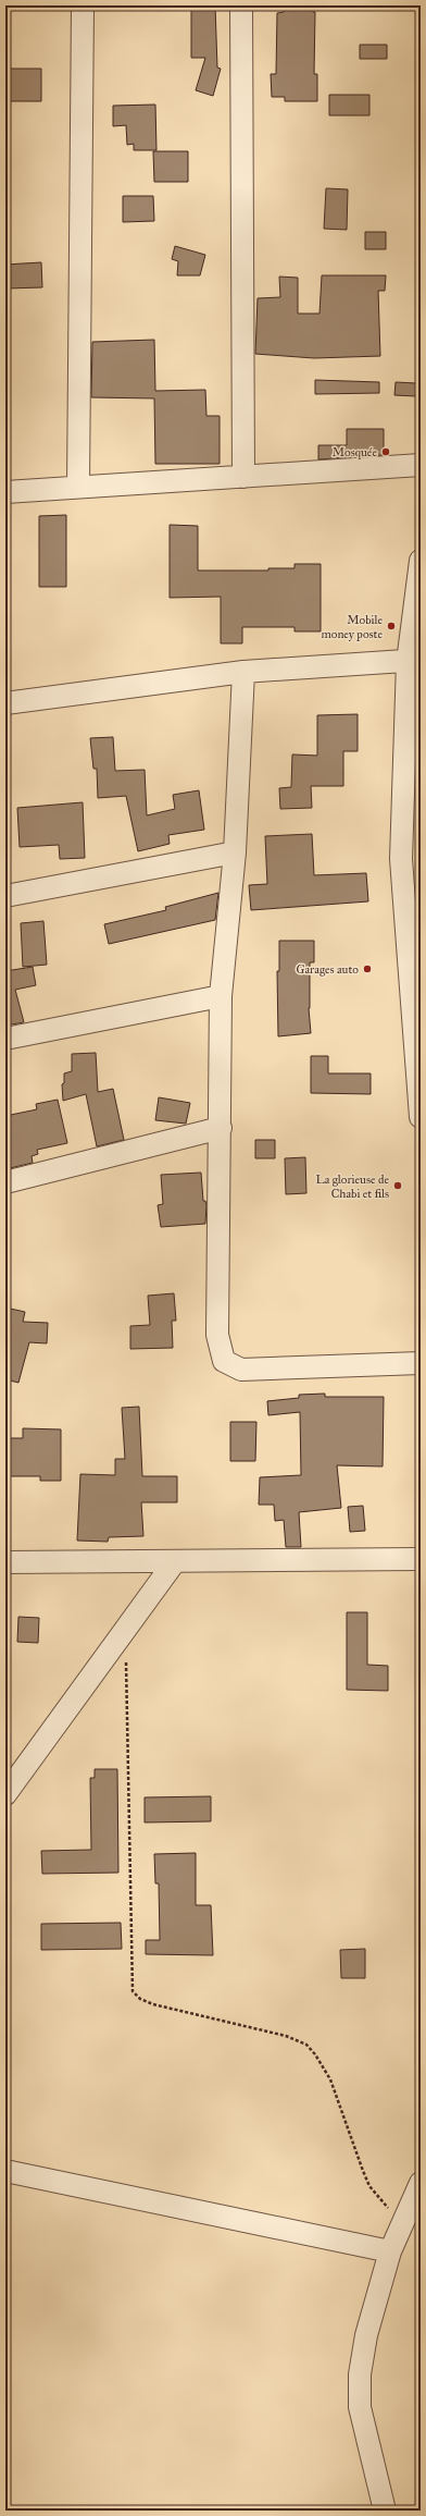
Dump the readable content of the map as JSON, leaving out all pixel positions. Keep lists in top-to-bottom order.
{
  "places": [
    "Mosquée",
    "Mobile money poste",
    "Garages auto",
    "La glorieuse de Chabi et fils"
  ]
}
